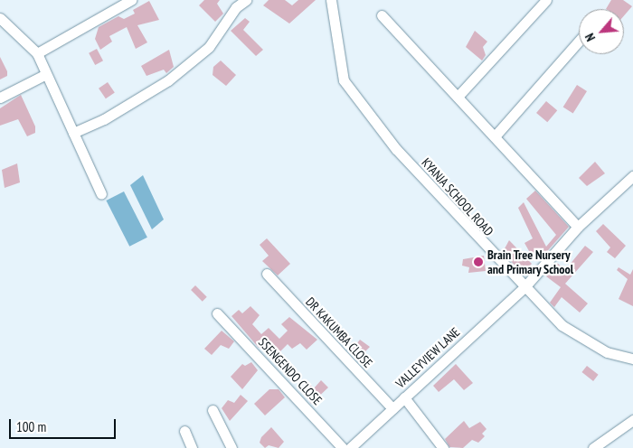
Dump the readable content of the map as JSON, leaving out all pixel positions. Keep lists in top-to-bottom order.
{
  "streets": {
    "street": [
      "KYANJA SCHOOL ROAD",
      "DR KAKUMBA CLOSE",
      "VALLEYVIEW LANE",
      "SSENGENDO CLOSE"
    ]
  },
  "crossings": [
    ["KYANJA SCHOOL ROAD", "VALLEYVIEW LANE"],
    ["DR KAKUMBA CLOSE", "VALLEYVIEW LANE"]
  ],
  "places": ["Brain Tree Nursery and Primary School"],
  "scale_bar": "100 m",
  "north": "bottom left"
}
